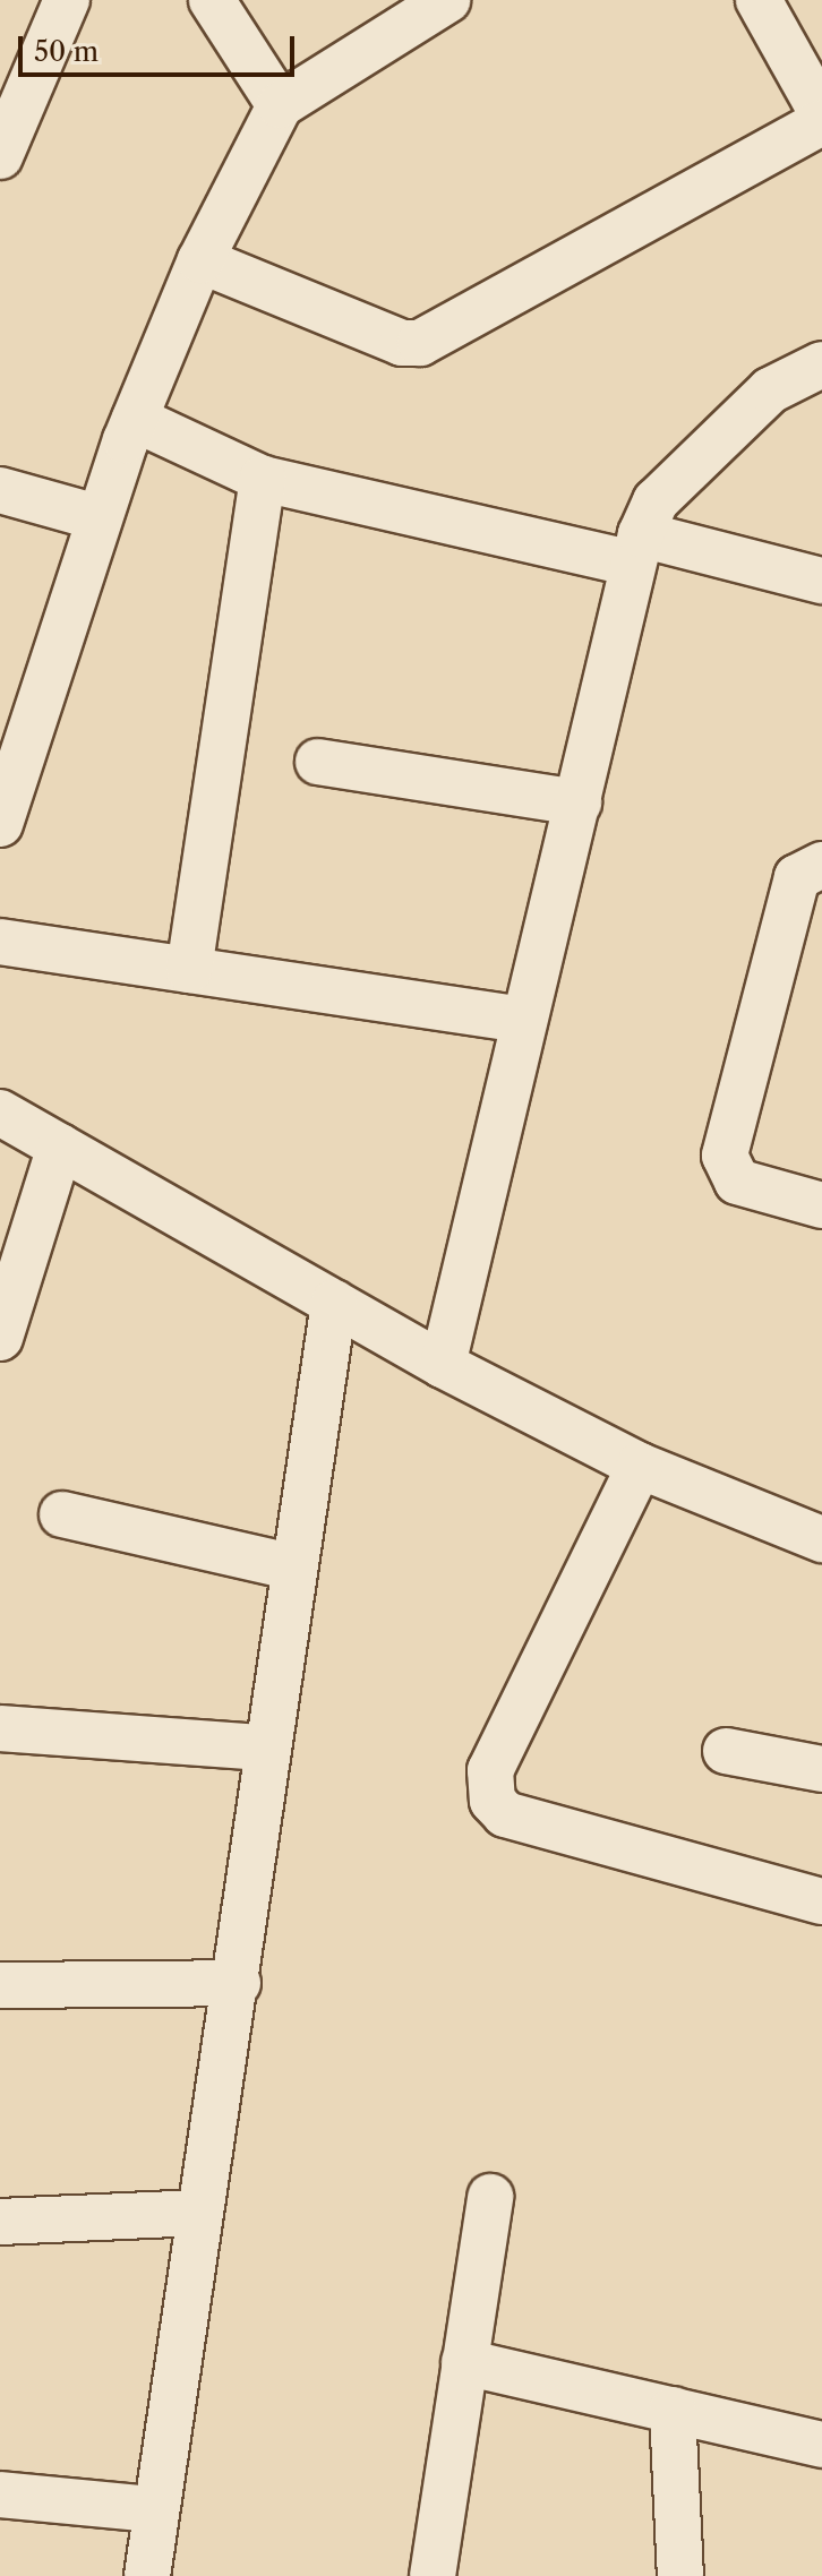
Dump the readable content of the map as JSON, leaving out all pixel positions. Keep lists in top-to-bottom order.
{
  "scale_bar": "50 m"
}
